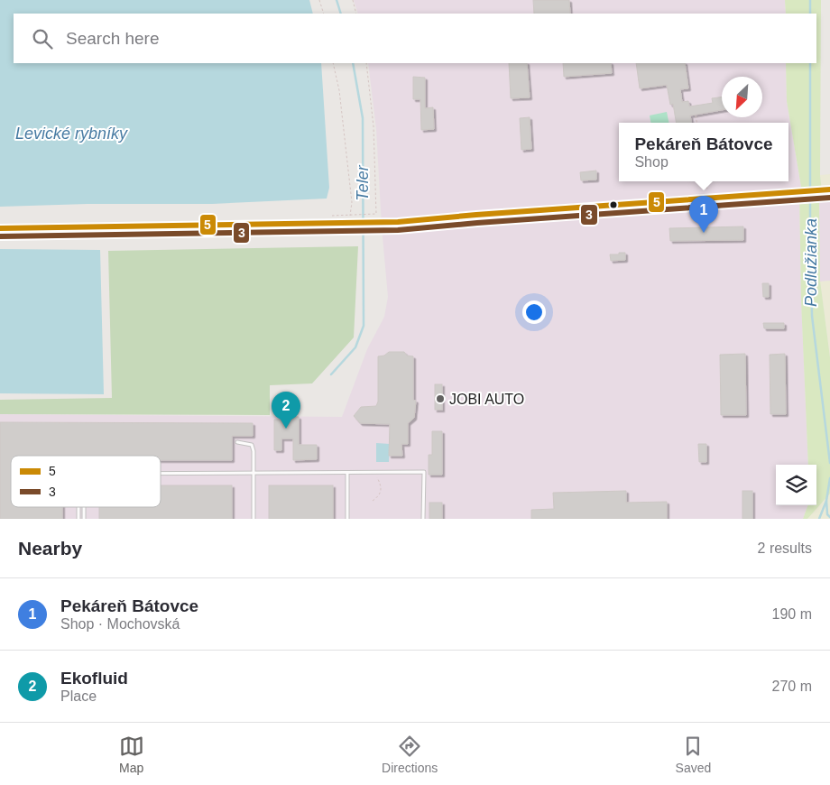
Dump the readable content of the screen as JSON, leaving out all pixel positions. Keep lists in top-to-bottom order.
{
  "water": ["Levické rybníky", "Teler", "Podlužianka"],
  "places": ["JOBI AUTO"],
  "lines": ["transit line 5", "transit line 3"],
  "legend": ["5", "3"],
  "north": "bottom left",
  "page": {
    "search": "Search here",
    "popup": ["Pekáreň Bátovce", "Shop"],
    "pins": ["1", "2"],
    "heading": ["Nearby", "2 results"],
    "list": [
      {
        "mark": "1",
        "name": "Pekáreň Bátovce",
        "note": "Shop · Mochovská",
        "value": "190 m"
      },
      {
        "mark": "2",
        "name": "Ekofluid",
        "note": "Place",
        "value": "270 m"
      }
    ],
    "nav": ["Map", "Directions", "Saved"]
  }
}
